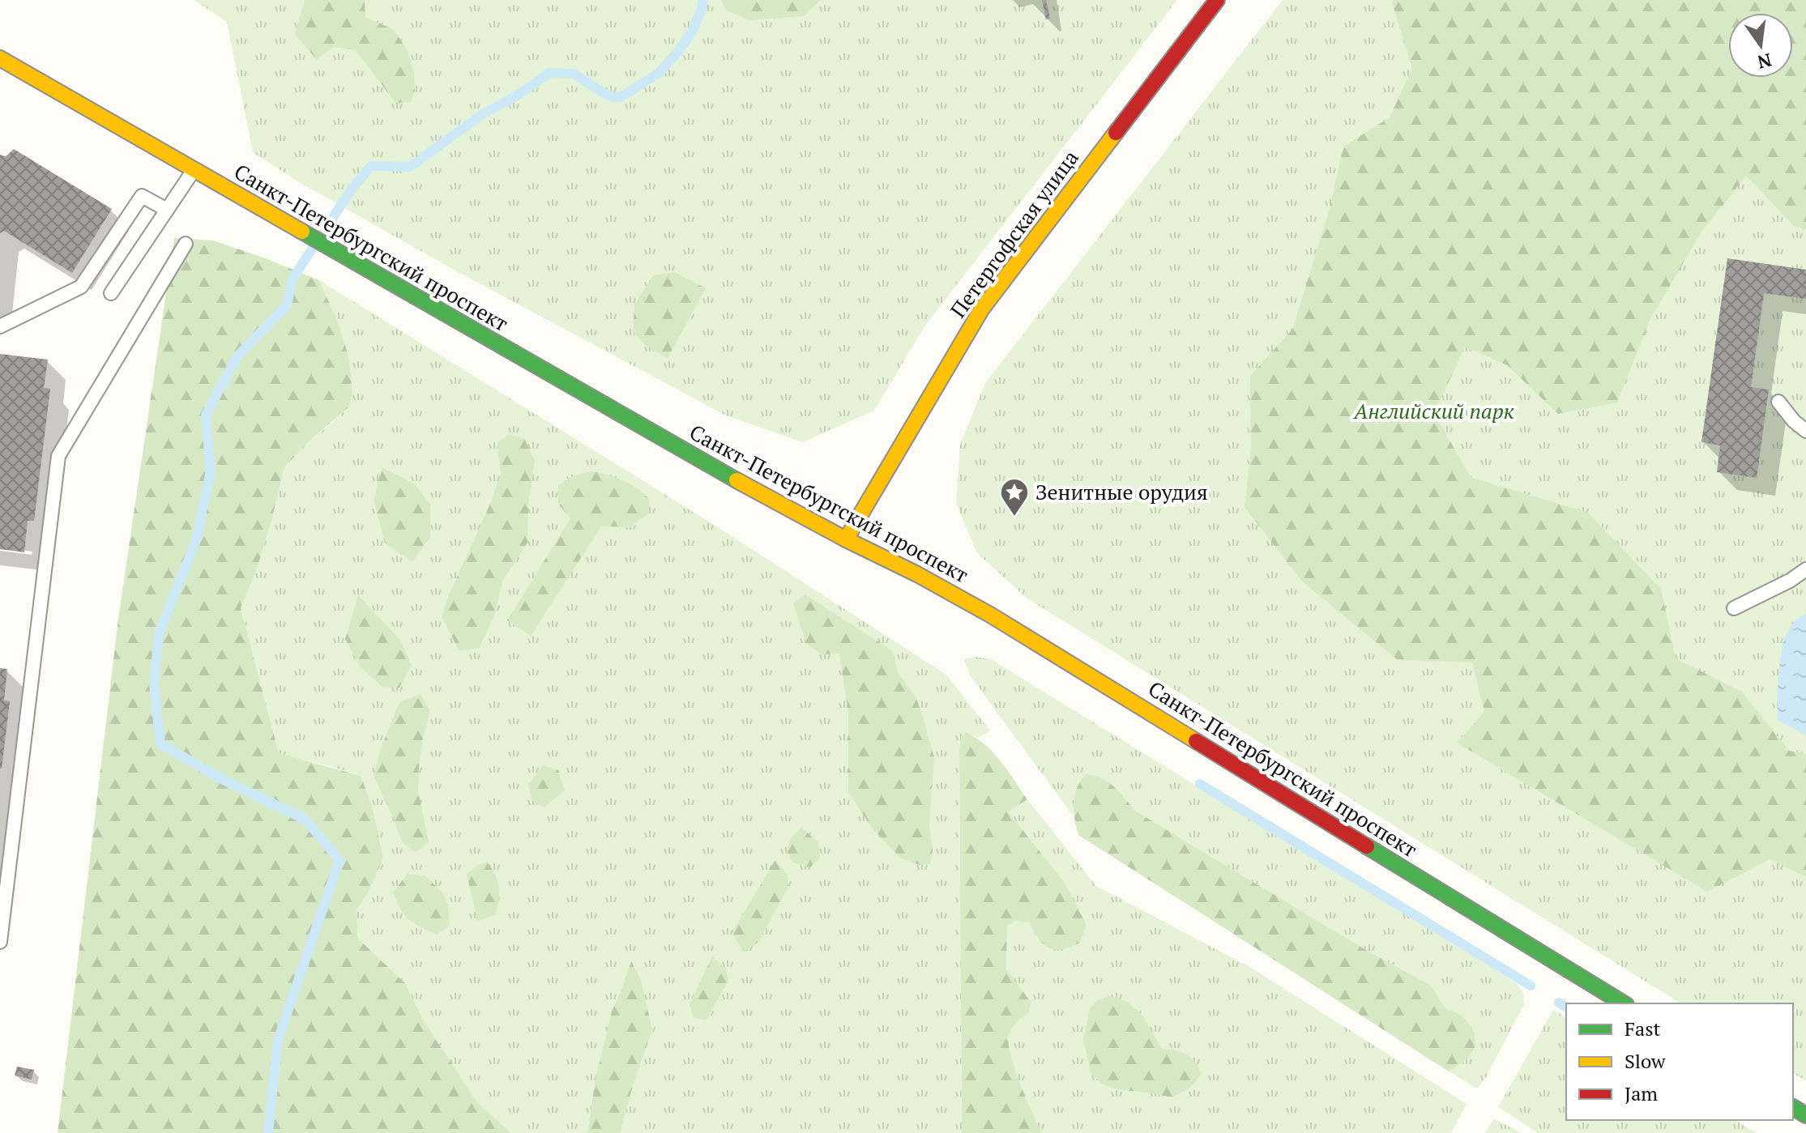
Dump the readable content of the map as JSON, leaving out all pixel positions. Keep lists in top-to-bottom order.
{
  "streets": {
    "main road": ["Петергофская улица", "Санкт-Петербургский проспект"]
  },
  "crossings": [
    ["Петергофская улица", "Санкт-Петербургский проспект"]
  ],
  "parks": ["Английский парк"],
  "places": {
    "place": ["Зенитные орудия"]
  },
  "legend": ["Fast", "Slow", "Jam"],
  "north": "bottom"
}
